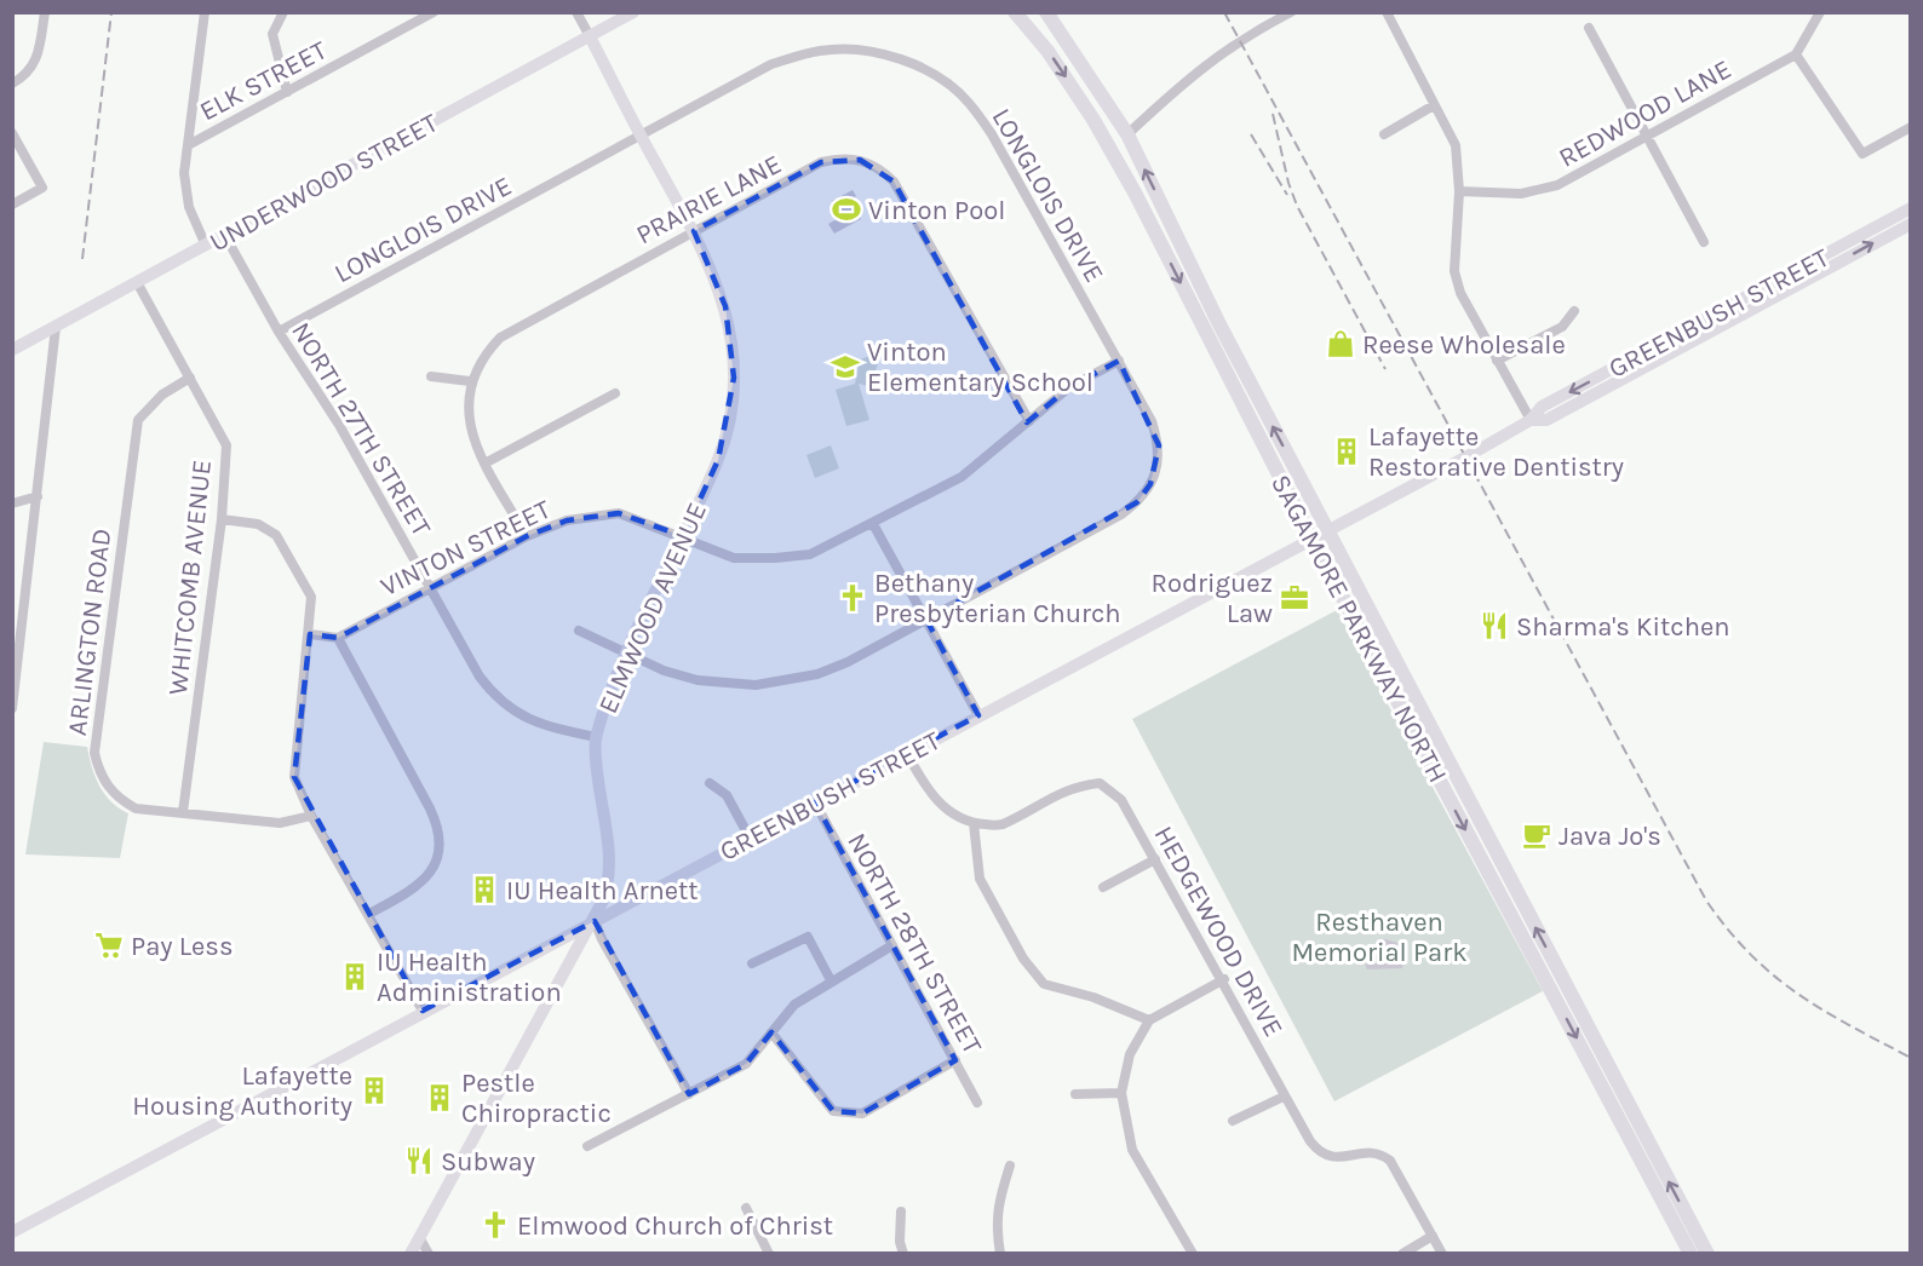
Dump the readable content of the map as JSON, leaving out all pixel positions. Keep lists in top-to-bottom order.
{
  "streets": {
    "main road": [
      "UNDERWOOD STREET",
      "GREENBUSH STREET",
      "ELMWOOD AVENUE",
      "SAGAMORE PARKWAY NORTH"
    ],
    "street": [
      "ELK STREET",
      "REDWOOD LANE",
      "LONGLOIS DRIVE",
      "PRAIRIE LANE",
      "NORTH 27TH STREET",
      "VINTON STREET",
      "WHITCOMB AVENUE",
      "ARLINGTON ROAD",
      "HEDGEWOOD DRIVE",
      "NORTH 28TH STREET"
    ]
  },
  "crossings": [
    ["UNDERWOOD STREET", "NORTH 27TH STREET"],
    ["UNDERWOOD STREET", "WHITCOMB AVENUE"],
    ["UNDERWOOD STREET", "ELMWOOD AVENUE"],
    ["LONGLOIS DRIVE", "NORTH 27TH STREET"],
    ["LONGLOIS DRIVE", "VINTON STREET"],
    ["LONGLOIS DRIVE", "ELMWOOD AVENUE"],
    ["PRAIRIE LANE", "VINTON STREET"],
    ["PRAIRIE LANE", "ELMWOOD AVENUE"],
    ["GREENBUSH STREET", "ELMWOOD AVENUE"],
    ["GREENBUSH STREET", "SAGAMORE PARKWAY NORTH"],
    ["GREENBUSH STREET", "NORTH 28TH STREET"],
    ["NORTH 27TH STREET", "VINTON STREET"],
    ["NORTH 27TH STREET", "ELMWOOD AVENUE"],
    ["VINTON STREET", "ELMWOOD AVENUE"],
    ["WHITCOMB AVENUE", "ARLINGTON ROAD"]
  ],
  "parks": ["Resthaven Memorial Park"],
  "places": {
    "sports": ["Vinton Pool"],
    "shop": ["Reese Wholesale"],
    "school or university": ["Vinton Elementary School"],
    "building": [
      "Lafayette Restorative Dentistry",
      "IU Health Arnett",
      "IU Health Administration",
      "Lafayette Housing Authority",
      "Pestle Chiropractic"
    ],
    "church": ["Bethany Presbyterian Church", "Elmwood Church of Christ"],
    "office": ["Rodriguez Law"],
    "restaurant": ["Sharma's Kitchen", "Subway"],
    "cafe": ["Java Jo's"],
    "supermarket": ["Pay Less"]
  }
}
